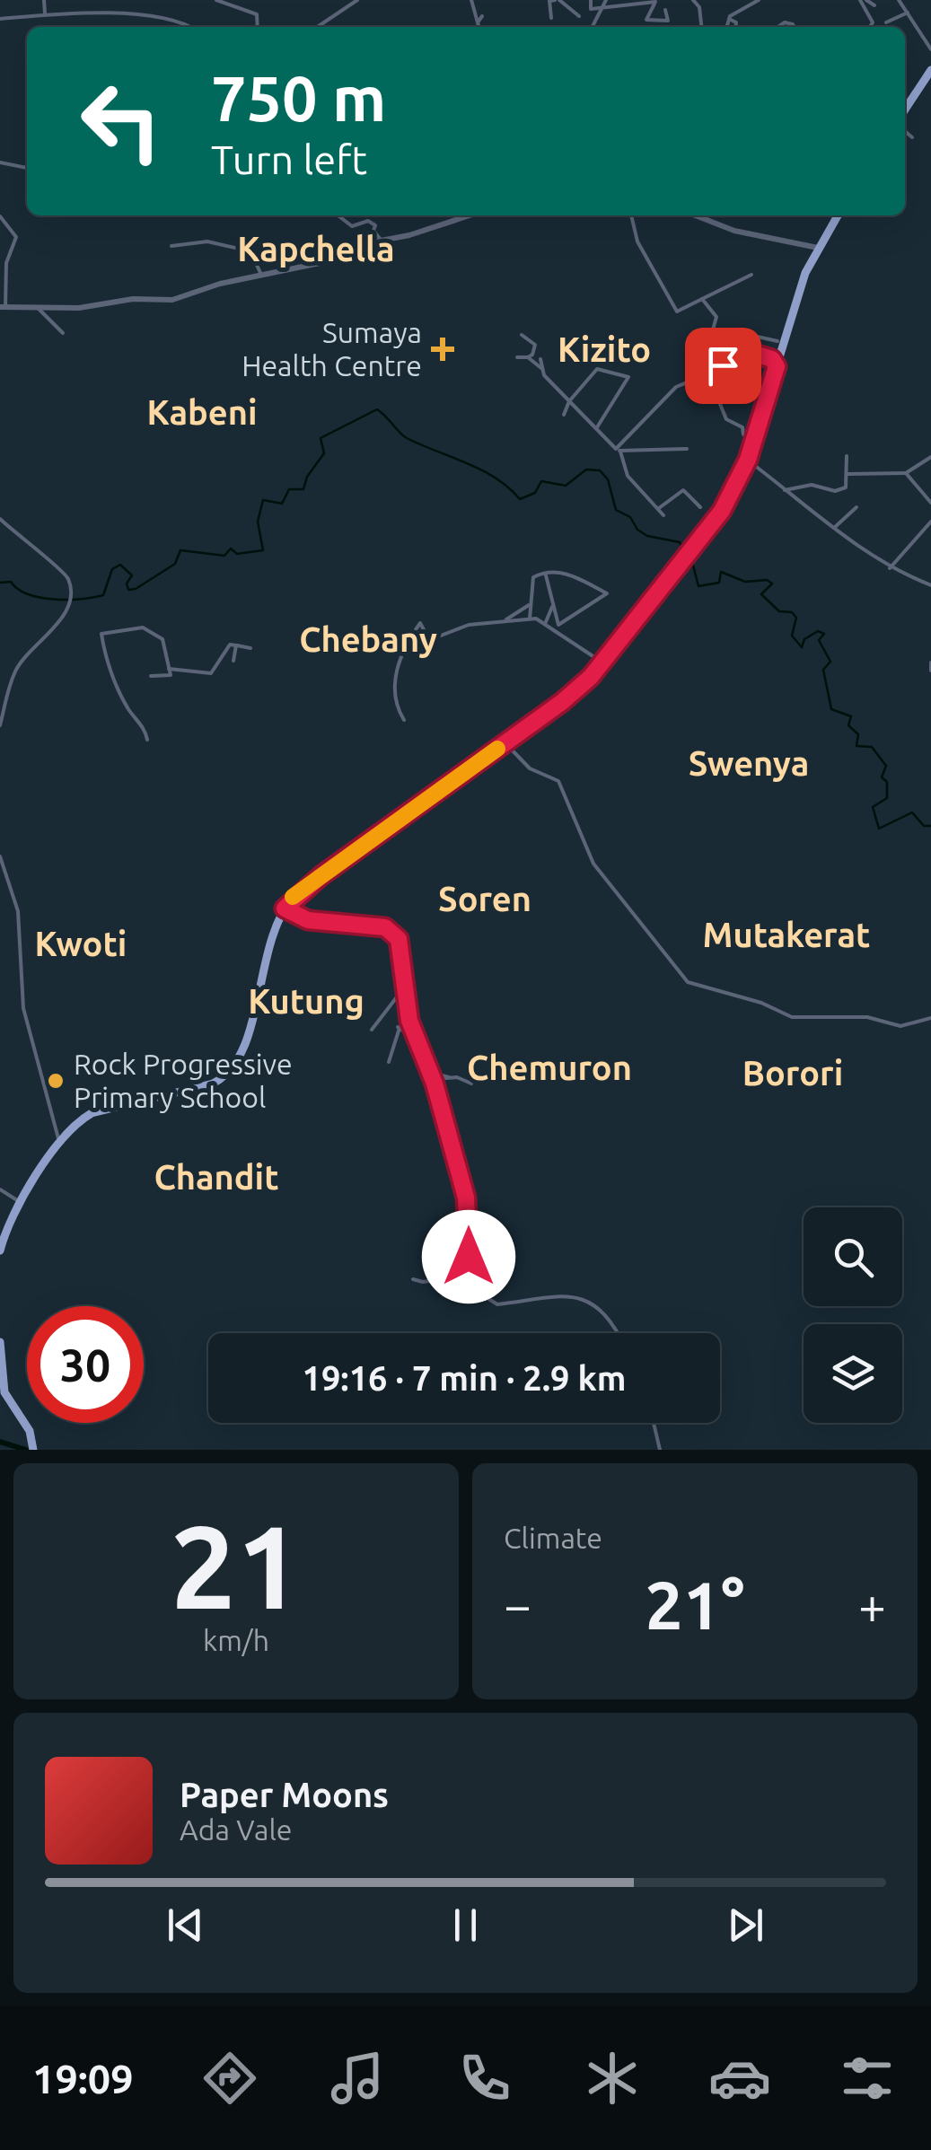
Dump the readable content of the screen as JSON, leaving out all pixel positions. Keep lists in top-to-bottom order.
{
  "districts": [
    "Kapchella",
    "Kizito",
    "Kabeni",
    "Chebany",
    "Swenya",
    "Soren",
    "Mutakerat",
    "Kwoti",
    "Kutung",
    "Chemuron",
    "Borori",
    "Chandit"
  ],
  "places": {
    "health": ["Sumaya Health Centre"],
    "other": ["Rock Progressive Primary School"]
  },
  "page": {
    "turn": ["750 m", "Turn left"],
    "limit": "30",
    "trip": "19:16 · 7 min · 2.9 km",
    "tile": [
      ["21", "km/h"],
      "Climate"
    ],
    "heat": ["−", "21°", "+"],
    "song": ["Paper Moons", "Ada Vale"],
    "tabs": "19:09"
  }
}
